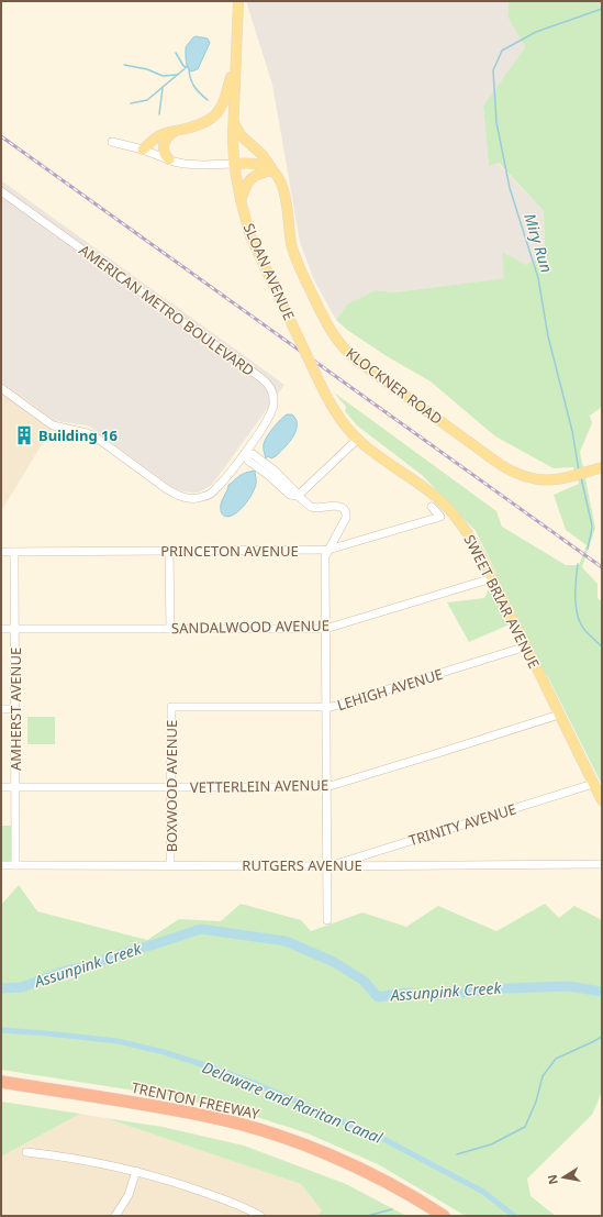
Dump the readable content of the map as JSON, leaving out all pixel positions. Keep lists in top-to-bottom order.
{
  "streets": {
    "highway": ["TRENTON FREEWAY"],
    "main road": ["SLOAN AVENUE", "KLOCKNER ROAD", "SWEET BRIAR AVENUE"],
    "street": [
      "AMERICAN METRO BOULEVARD",
      "PRINCETON AVENUE",
      "SANDALWOOD AVENUE",
      "LEHIGH AVENUE",
      "AMHERST AVENUE",
      "BOXWOOD AVENUE",
      "VETTERLEIN AVENUE",
      "TRINITY AVENUE",
      "RUTGERS AVENUE"
    ]
  },
  "crossings": [
    ["SLOAN AVENUE", "KLOCKNER ROAD"],
    ["SLOAN AVENUE", "SWEET BRIAR AVENUE"],
    ["PRINCETON AVENUE", "AMHERST AVENUE"],
    ["SWEET BRIAR AVENUE", "SANDALWOOD AVENUE"],
    ["SWEET BRIAR AVENUE", "LEHIGH AVENUE"],
    ["SWEET BRIAR AVENUE", "VETTERLEIN AVENUE"],
    ["SWEET BRIAR AVENUE", "TRINITY AVENUE"],
    ["SANDALWOOD AVENUE", "AMHERST AVENUE"],
    ["LEHIGH AVENUE", "BOXWOOD AVENUE"],
    ["AMHERST AVENUE", "VETTERLEIN AVENUE"],
    ["AMHERST AVENUE", "RUTGERS AVENUE"],
    ["BOXWOOD AVENUE", "VETTERLEIN AVENUE"],
    ["BOXWOOD AVENUE", "RUTGERS AVENUE"],
    ["TRINITY AVENUE", "RUTGERS AVENUE"]
  ],
  "water": ["Miry Run", "Assunpink Creek", "Delaware and Raritan Canal"],
  "places": {
    "building": ["Building 16"]
  },
  "north": "left"
}
